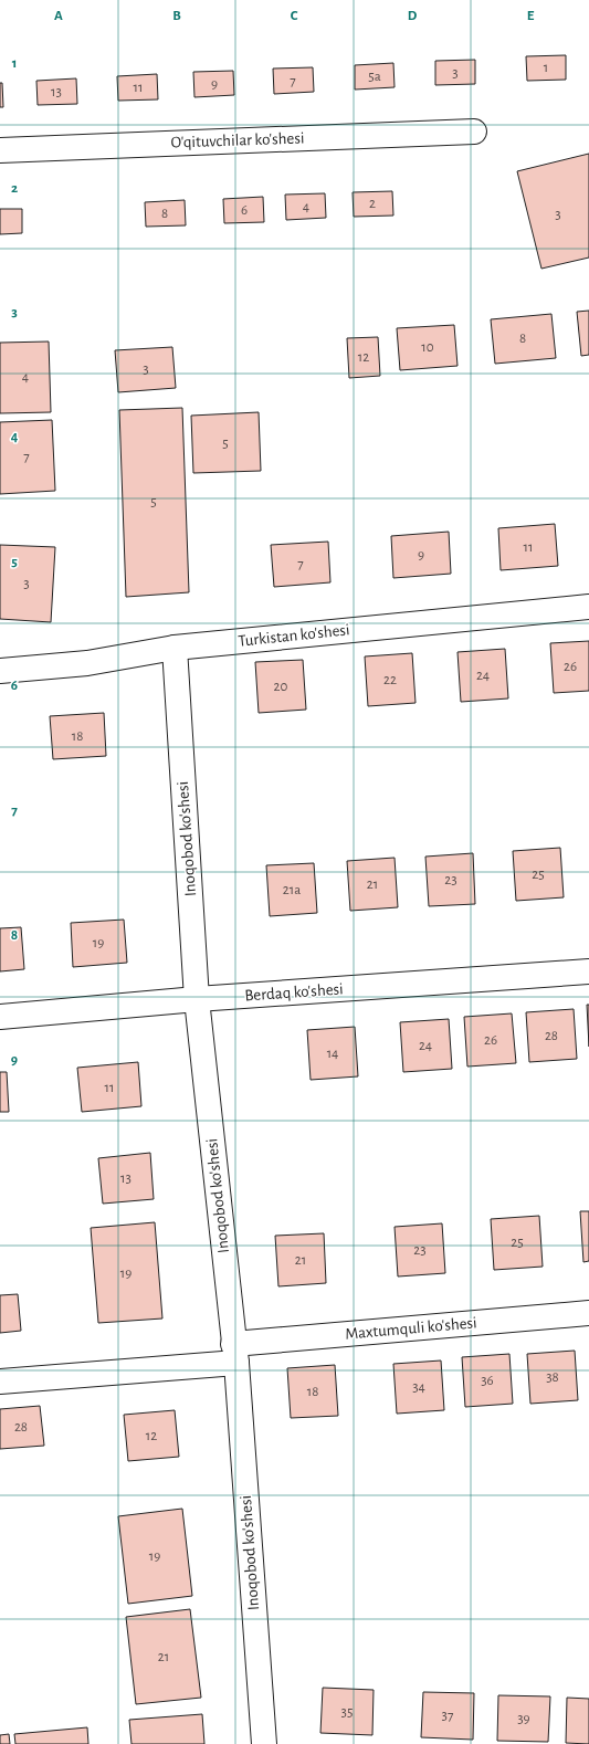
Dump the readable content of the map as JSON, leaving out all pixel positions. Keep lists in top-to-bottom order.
{
  "streets": {
    "street": [
      "O'qituvchilar ko'shesi",
      "Turkistan ko'shesi",
      "Inoqobod ko'shesi",
      "Berdaq ko'shesi",
      "Maxtumquli ko'shesi"
    ]
  },
  "crossings": [
    ["Turkistan ko'shesi", "Inoqobod ko'shesi"],
    ["Inoqobod ko'shesi", "Berdaq ko'shesi"],
    ["Inoqobod ko'shesi", "Maxtumquli ko'shesi"]
  ],
  "house_numbers": [
    "1",
    "3",
    "5a",
    "7",
    "9",
    "11",
    "13",
    "2",
    "4",
    "6",
    "8",
    "3",
    "8",
    "10",
    "12",
    "3",
    "4",
    "5",
    "7",
    "5",
    "11",
    "9",
    "7",
    "3",
    "26",
    "24",
    "22",
    "20",
    "18",
    "25",
    "23",
    "21",
    "21a",
    "19",
    "28",
    "26",
    "24",
    "14",
    "11",
    "13",
    "25",
    "23",
    "21",
    "19",
    "38",
    "36",
    "34",
    "18",
    "28",
    "12",
    "19",
    "21",
    "35",
    "37",
    "39"
  ],
  "grid": {
    "columns": [
      "A",
      "B",
      "C",
      "D",
      "E"
    ],
    "rows": [
      "1",
      "2",
      "3",
      "4",
      "5",
      "6",
      "7",
      "8",
      "9"
    ]
  }
}
